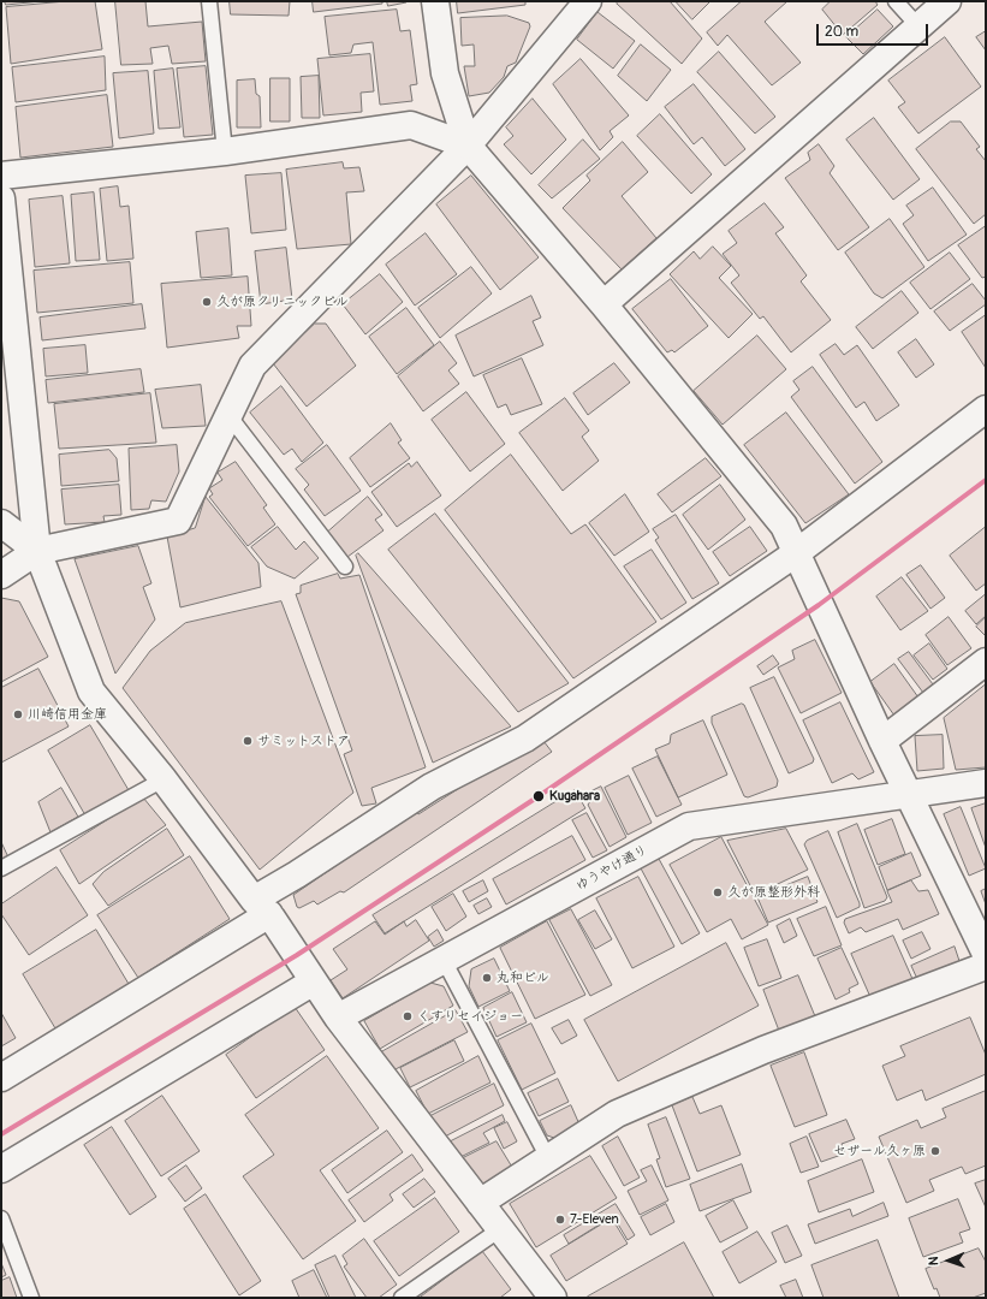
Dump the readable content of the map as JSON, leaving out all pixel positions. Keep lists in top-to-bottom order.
{
  "streets": {
    "street": ["ゆうやけ通り"]
  },
  "places": [
    "久が原クリニックビル",
    "川崎信用金庫",
    "サミットストア",
    "Kugahara",
    "久が原整形外科",
    "丸和ビル",
    "くすりセイジョー",
    "セザール久ヶ原",
    "7-Eleven"
  ],
  "scale_bar": "20 m",
  "north": "left"
}
